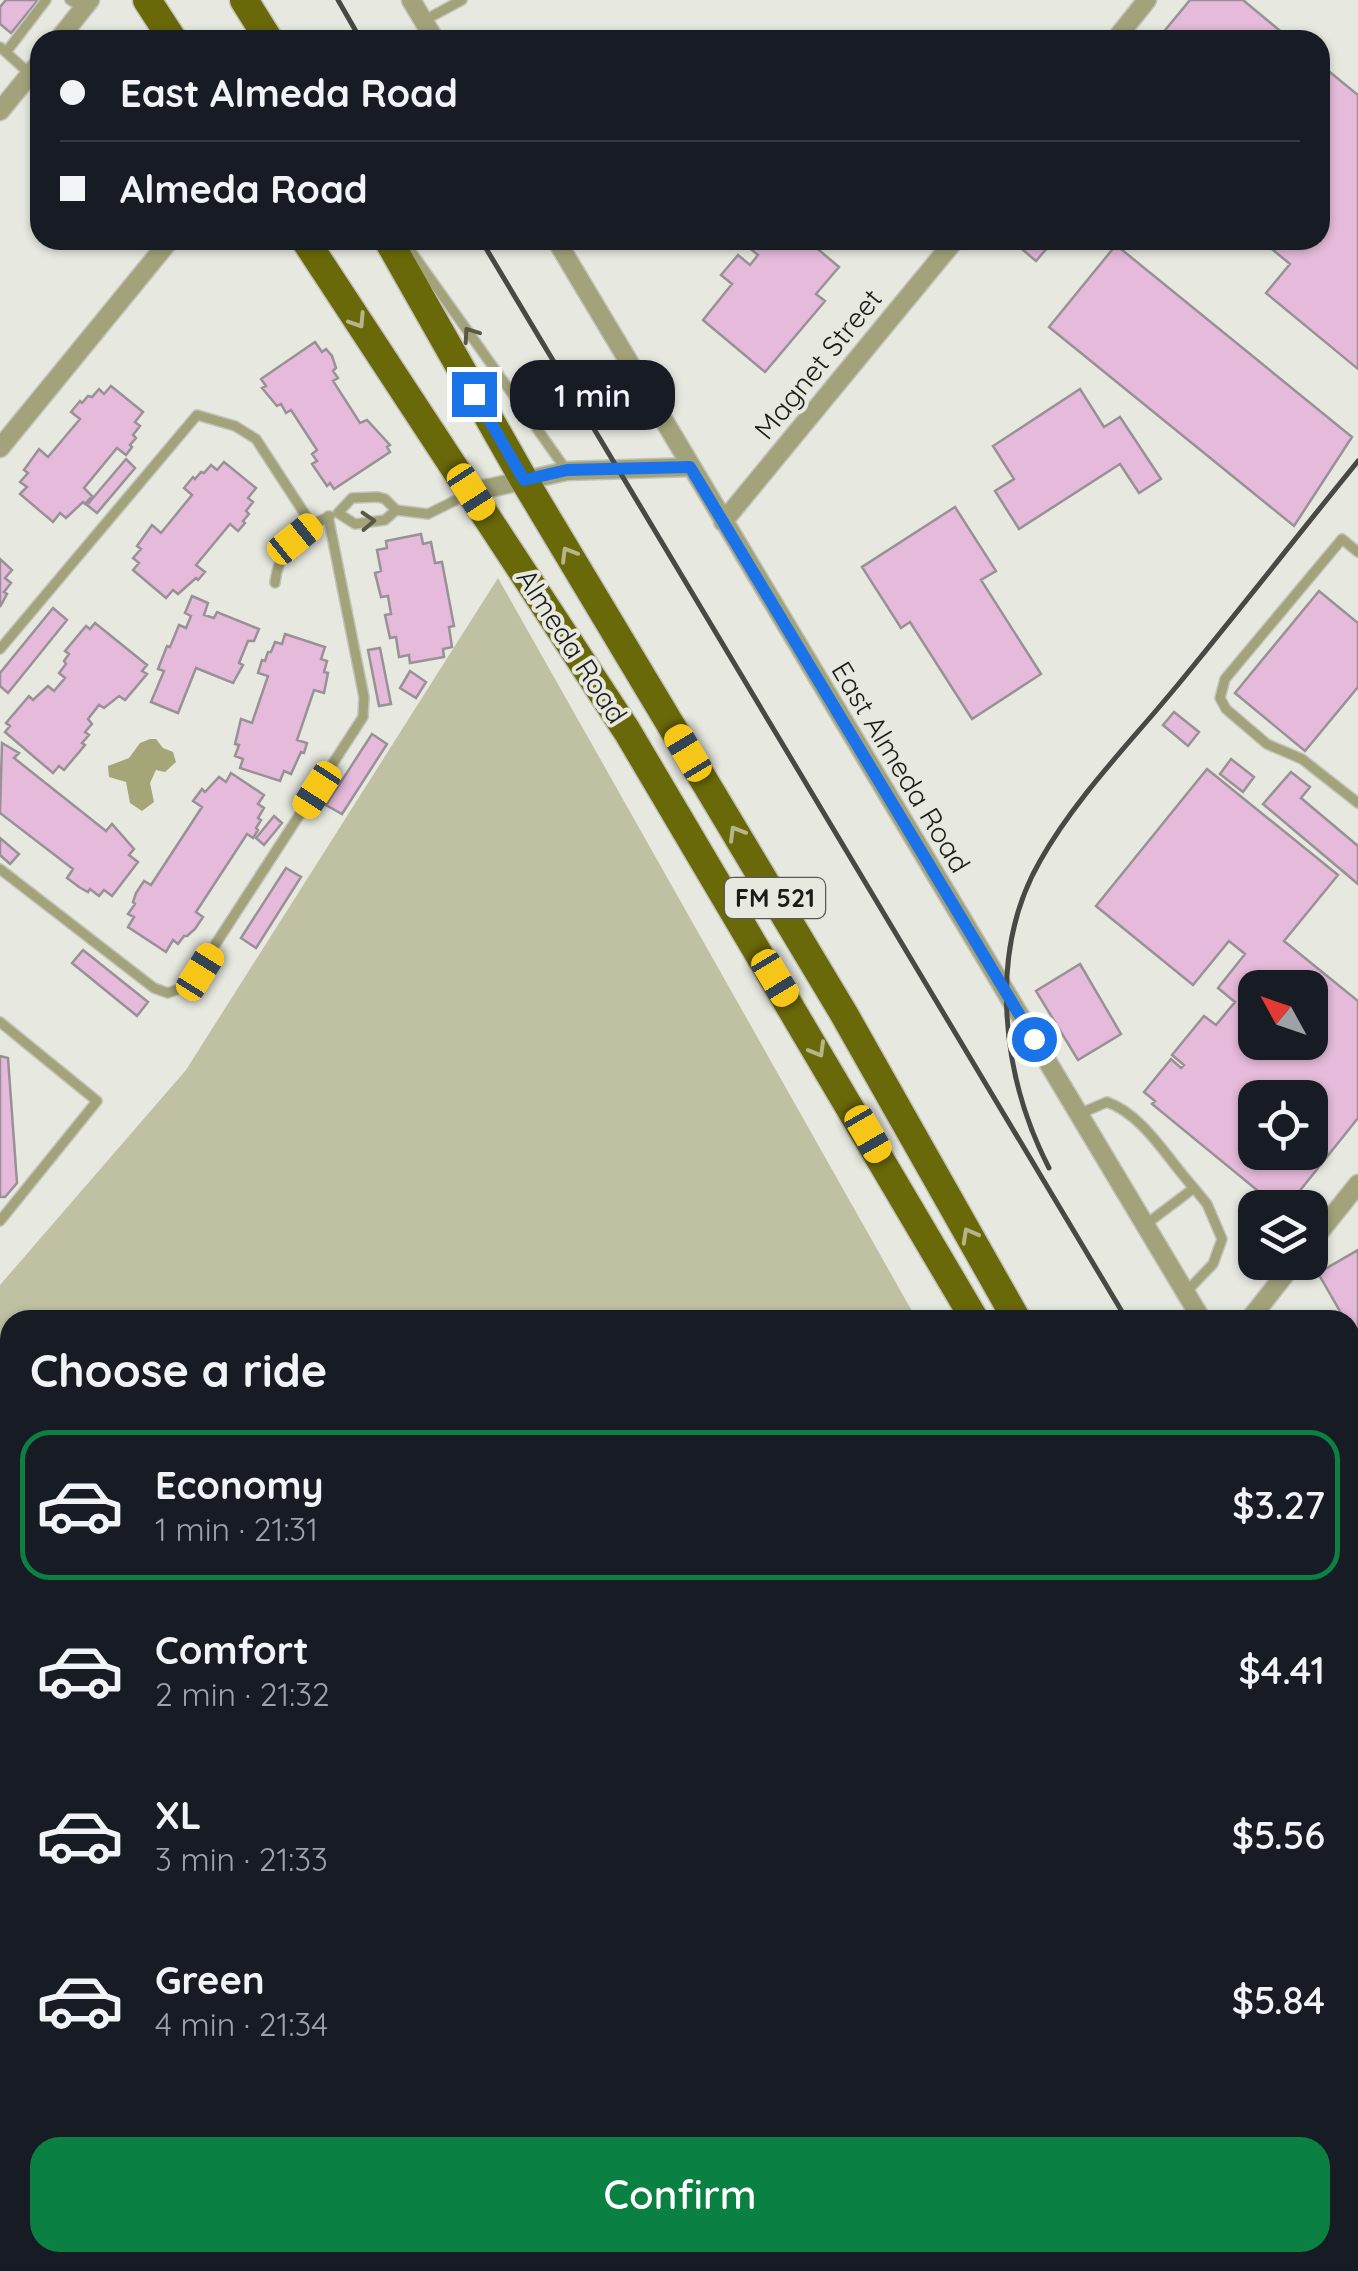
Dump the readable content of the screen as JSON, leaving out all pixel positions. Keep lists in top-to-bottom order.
{
  "streets": {
    "main road": ["Almeda Road", "FM 521"],
    "street": ["Magnet Street", "East Almeda Road"]
  },
  "crossings": [
    ["Magnet Street", "East Almeda Road"]
  ],
  "north": "top left",
  "page": {
    "banner": ["East Almeda Road", "Almeda Road"],
    "bubble": "1 min",
    "heading": "Choose a ride",
    "list": [
      {
        "name": "Economy",
        "note": "1 min · 21:31",
        "value": "$3.27"
      },
      {
        "name": "Comfort",
        "note": "2 min · 21:32",
        "value": "$4.41"
      },
      {
        "name": "XL",
        "note": "3 min · 21:33",
        "value": "$5.56"
      },
      {
        "name": "Green",
        "note": "4 min · 21:34",
        "value": "$5.84"
      }
    ],
    "buttons": "Confirm"
  }
}
